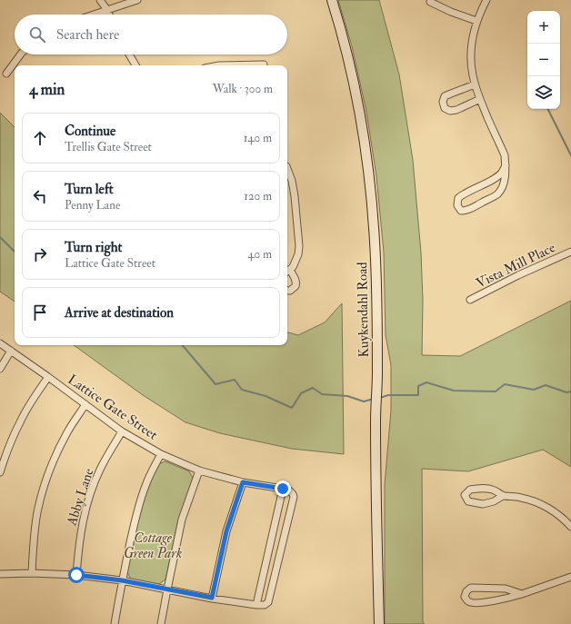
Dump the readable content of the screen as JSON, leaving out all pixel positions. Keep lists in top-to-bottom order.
{
  "streets": {
    "main road": ["Kuykendahl Road"],
    "street": ["Vista Mill Place", "Lattice Gate Street", "Abby Lane"]
  },
  "crossings": [
    ["Lattice Gate Street", "Abby Lane"]
  ],
  "parks": ["Cottage Green Park"],
  "page": {
    "map_buttons": ["+", "−"],
    "search": "Search here",
    "heading": ["4 min", "Walk · 300 m"],
    "list": [
      ["Continue", "Trellis Gate Street", "140 m"],
      ["Turn left", "Penny Lane", "120 m"],
      ["Turn right", "Lattice Gate Street", "40 m"],
      "Arrive at destination"
    ]
  }
}
